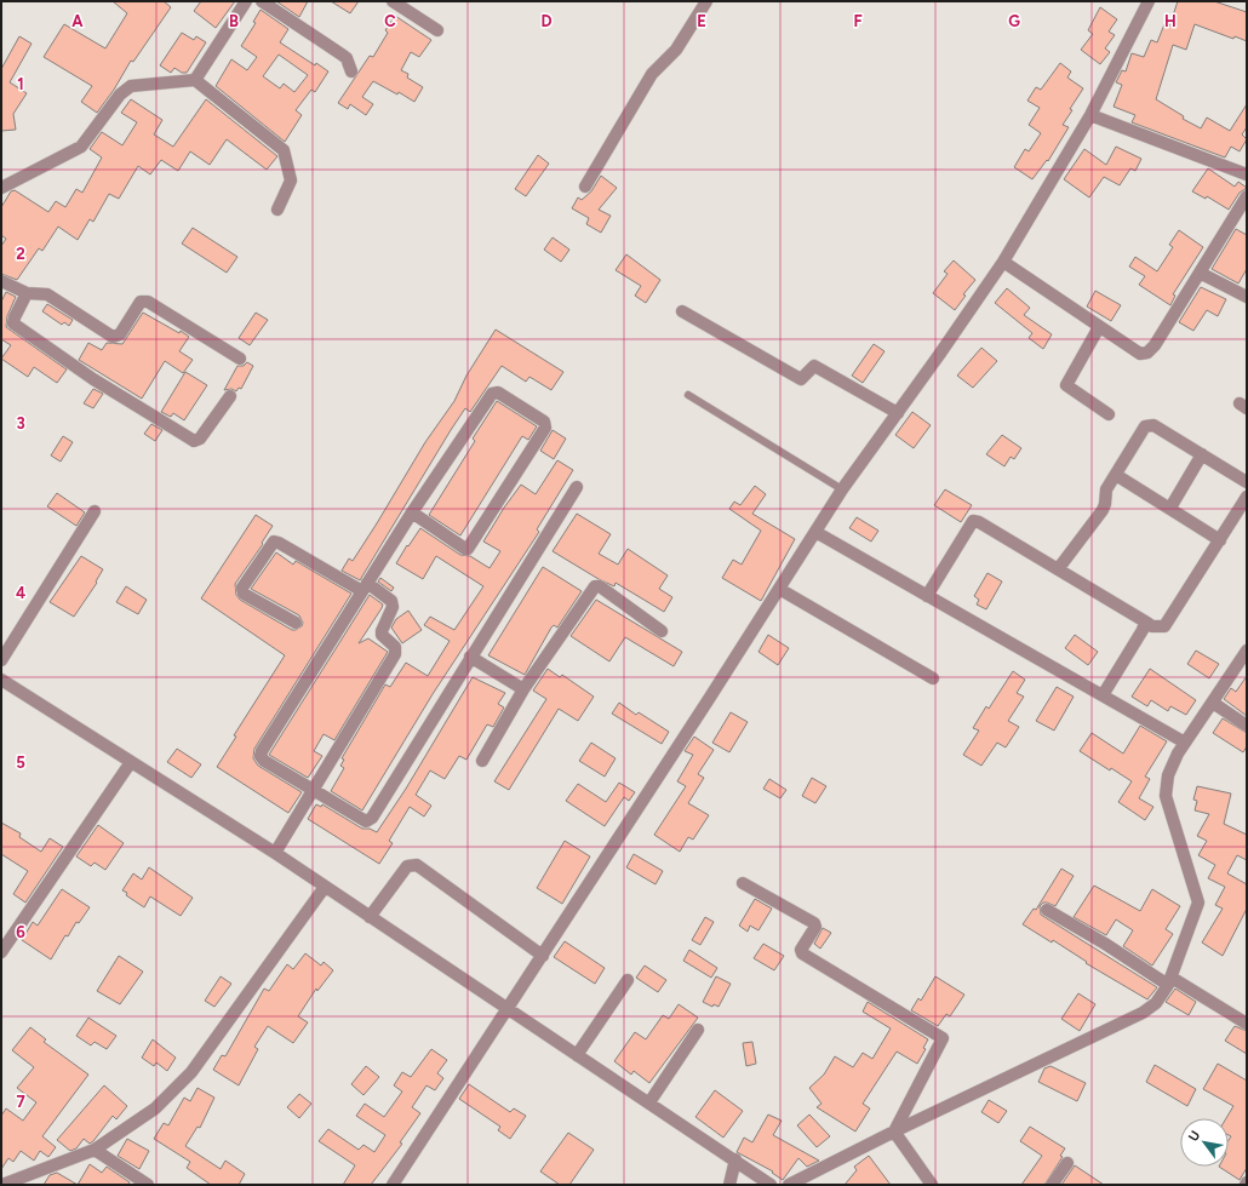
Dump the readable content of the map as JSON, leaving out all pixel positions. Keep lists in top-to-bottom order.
{
  "north": "top left",
  "grid": {
    "columns": [
      "A",
      "B",
      "C",
      "D",
      "E",
      "F",
      "G",
      "H"
    ],
    "rows": [
      "1",
      "2",
      "3",
      "4",
      "5",
      "6",
      "7"
    ]
  }
}
